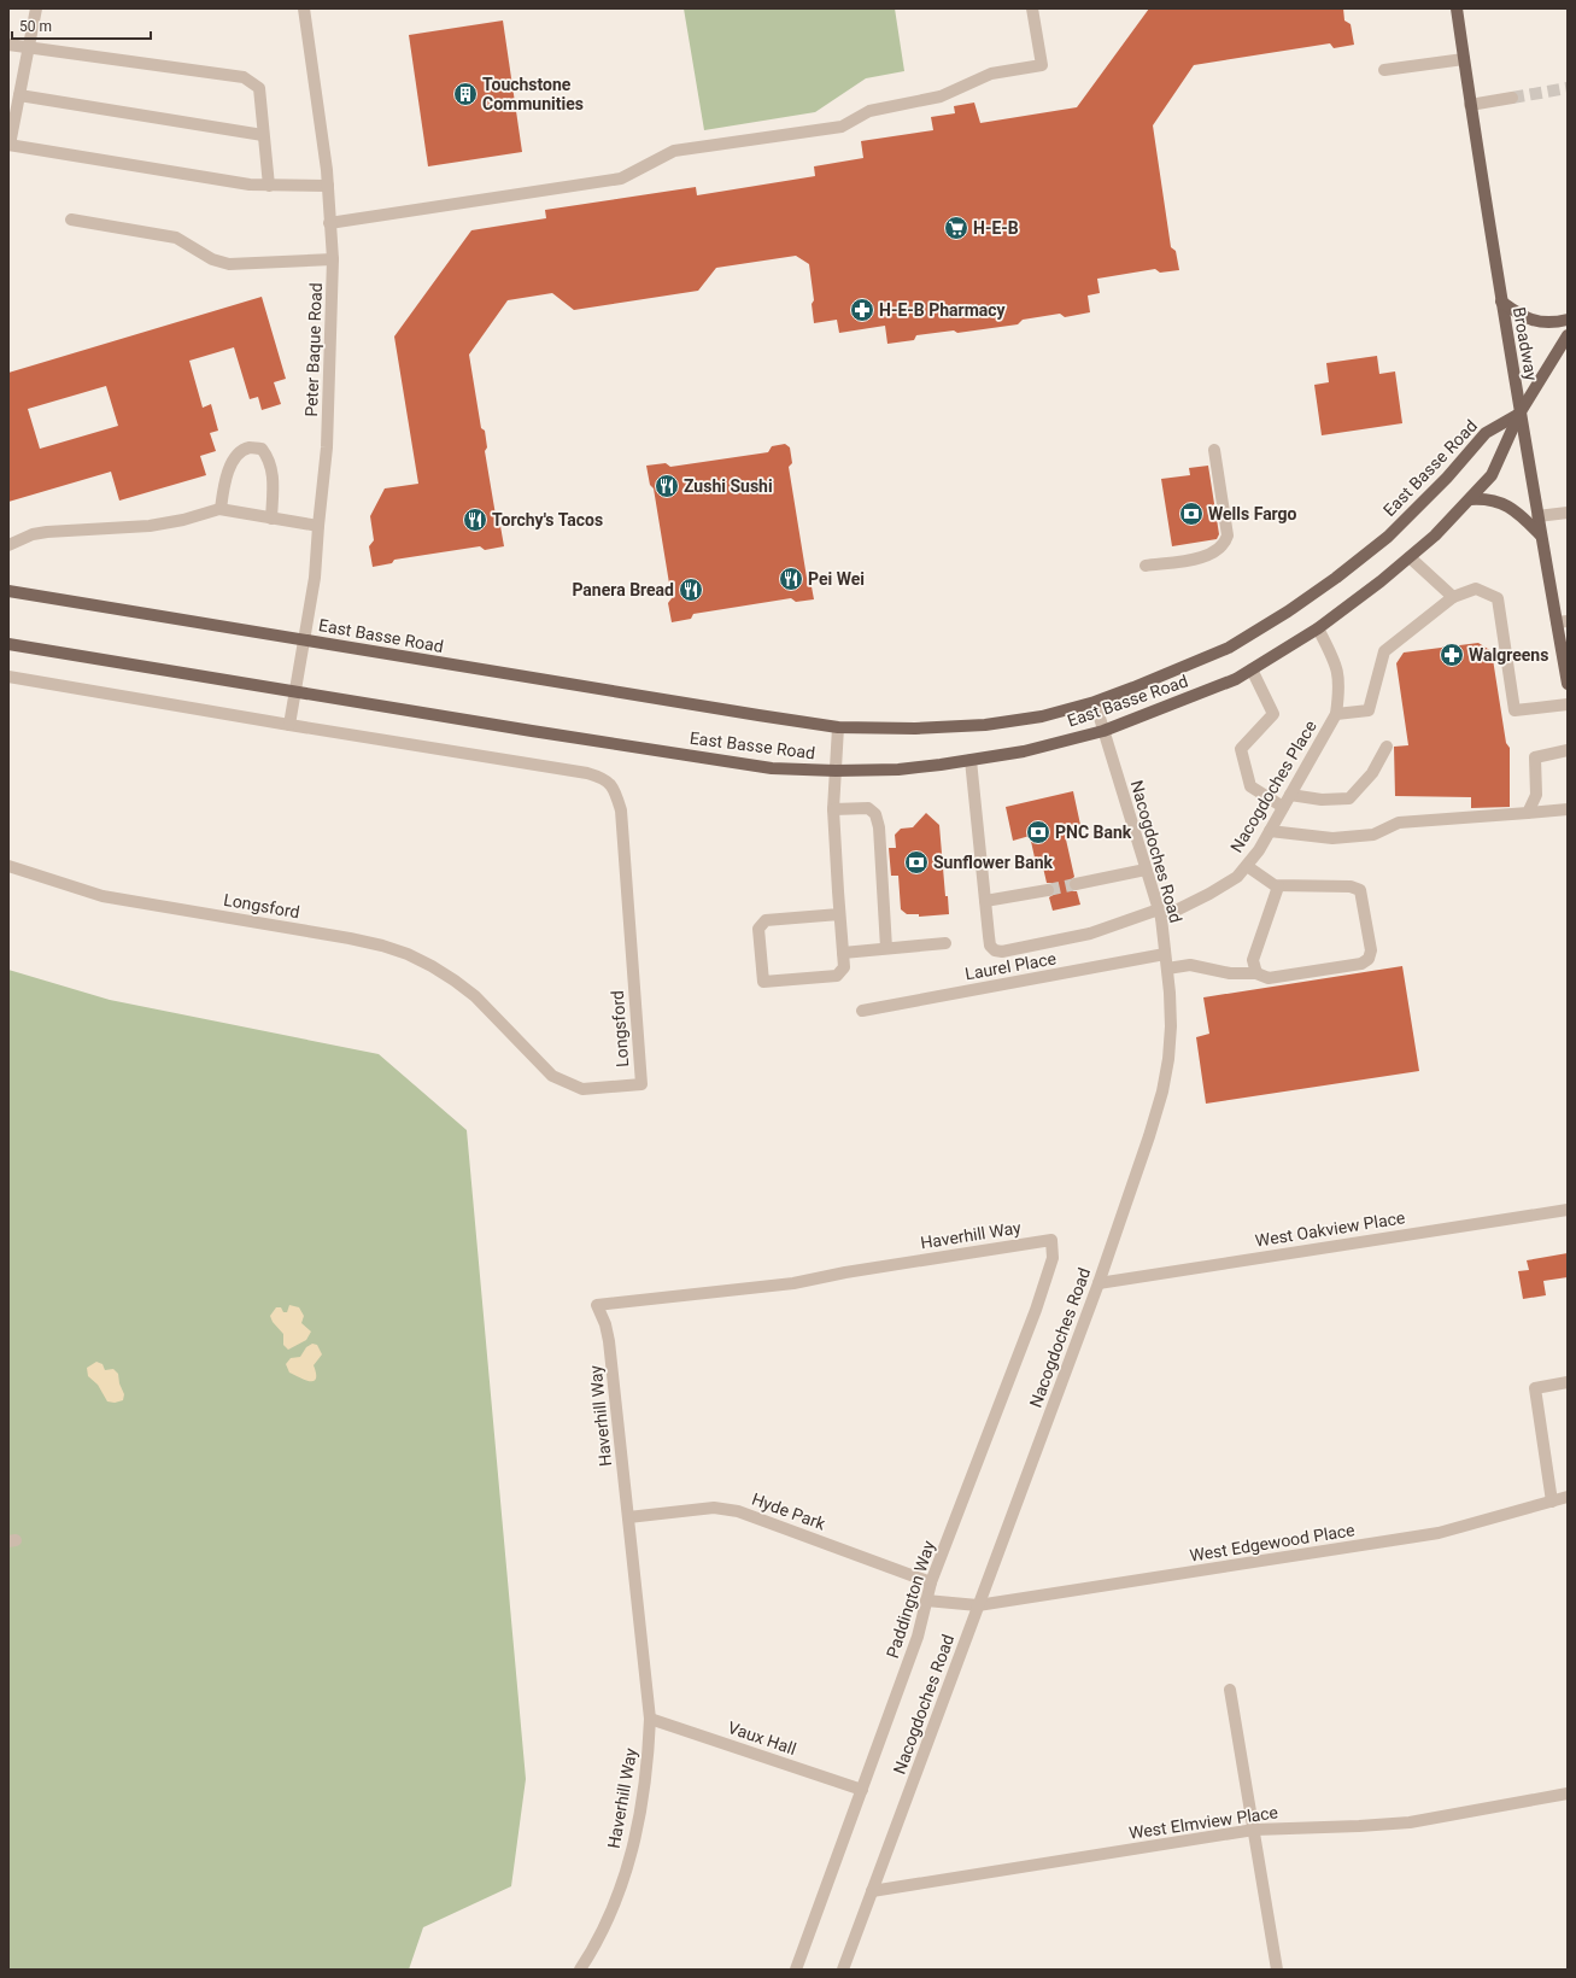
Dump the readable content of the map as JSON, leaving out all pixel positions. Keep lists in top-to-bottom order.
{
  "streets": {
    "main road": ["Broadway", "East Basse Road"],
    "street": [
      "Peter Baque Road",
      "Nacogdoches Place",
      "Nacogdoches Road",
      "Longsford",
      "Laurel Place",
      "West Oakview Place",
      "Haverhill Way",
      "Hyde Park",
      "West Edgewood Place",
      "Paddington Way",
      "Vaux Hall",
      "West Elmview Place"
    ]
  },
  "crossings": [
    ["Broadway", "East Basse Road"],
    ["Peter Baque Road", "East Basse Road"],
    ["East Basse Road", "Nacogdoches Place"],
    ["East Basse Road", "Nacogdoches Road"],
    ["Nacogdoches Place", "Nacogdoches Road"],
    ["Nacogdoches Road", "Laurel Place"],
    ["Nacogdoches Road", "West Oakview Place"],
    ["Nacogdoches Road", "West Edgewood Place"],
    ["Nacogdoches Road", "West Elmview Place"],
    ["Haverhill Way", "Hyde Park"],
    ["Haverhill Way", "Paddington Way"],
    ["Haverhill Way", "Vaux Hall"],
    ["Hyde Park", "Paddington Way"],
    ["Paddington Way", "Vaux Hall"]
  ],
  "places": {
    "building": ["Touchstone Communities"],
    "supermarket": ["H-E-B"],
    "pharmacy": ["H-E-B Pharmacy", "Walgreens"],
    "restaurant": [
      "Zushi Sushi",
      "Torchy's Tacos",
      "Pei Wei",
      "Panera Bread"
    ],
    "bank": ["Wells Fargo", "PNC Bank", "Sunflower Bank"]
  },
  "scale_bar": "50 m"
}
